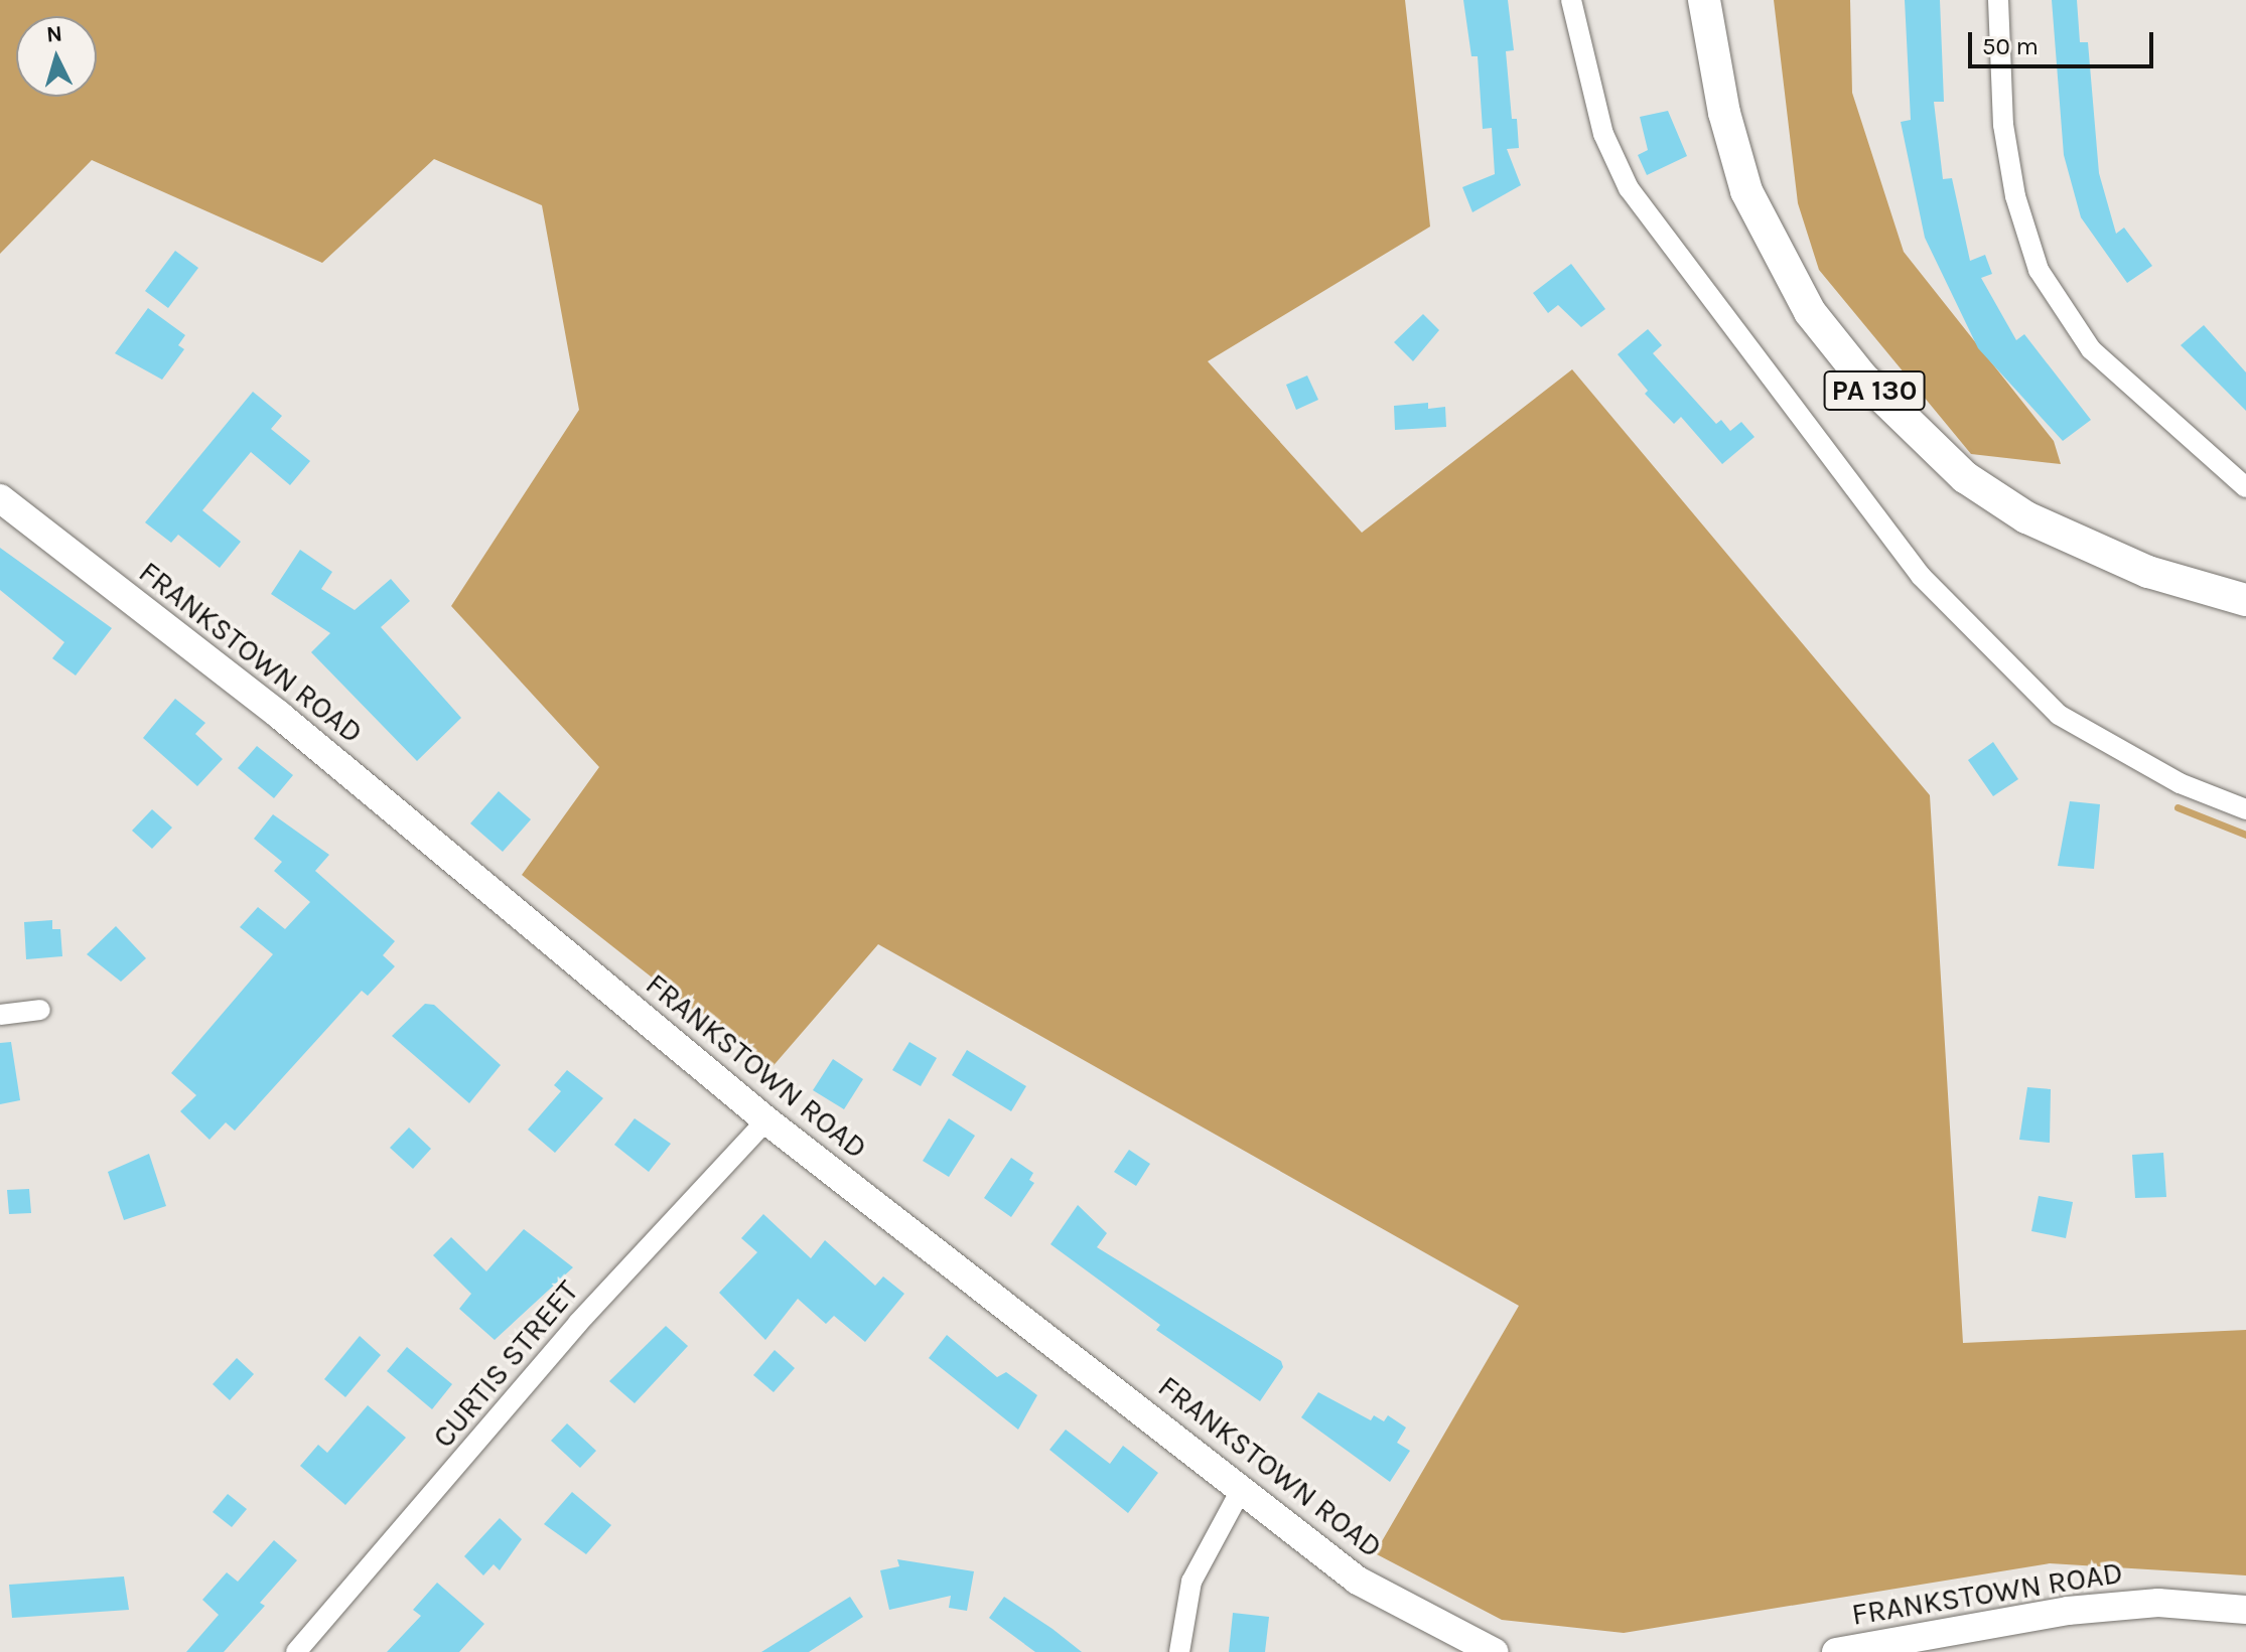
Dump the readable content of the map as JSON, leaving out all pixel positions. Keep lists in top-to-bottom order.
{
  "streets": {
    "main road": ["PA 130", "FRANKSTOWN ROAD"],
    "street": ["CURTIS STREET"]
  },
  "crossings": [
    ["FRANKSTOWN ROAD", "CURTIS STREET"]
  ],
  "scale_bar": "50 m",
  "north": "top"
}
